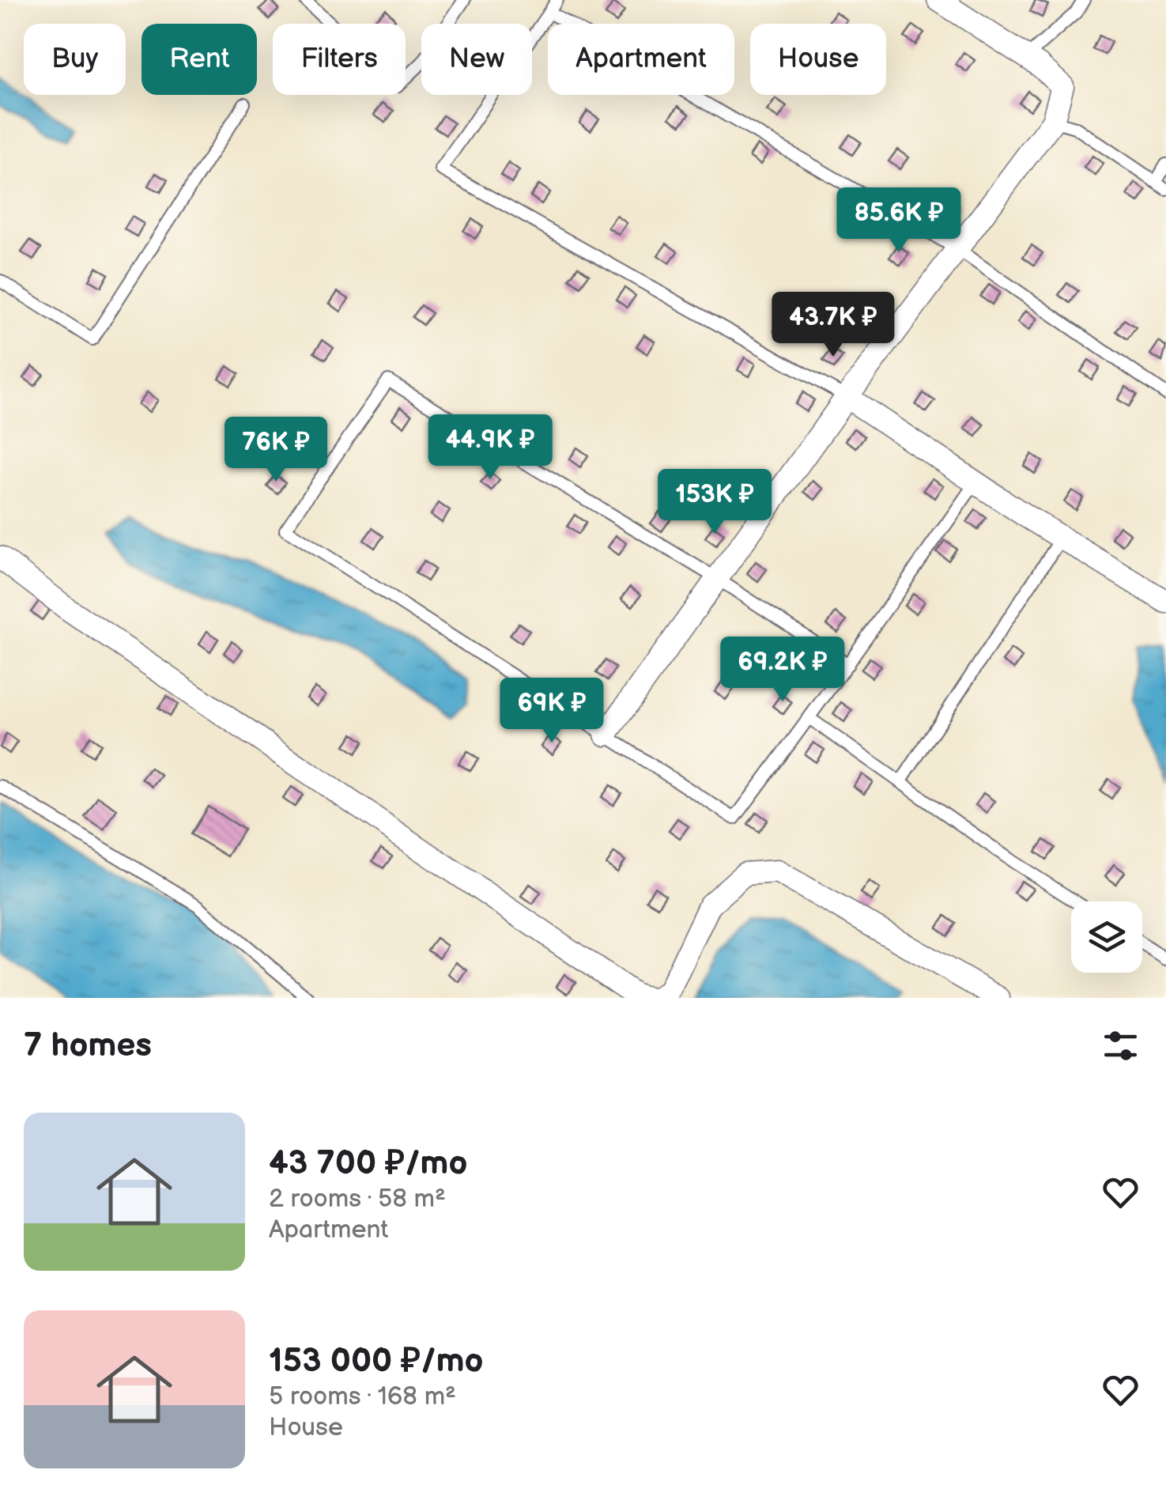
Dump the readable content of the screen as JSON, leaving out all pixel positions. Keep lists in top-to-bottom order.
{
  "page": {
    "chip": [
      "Buy",
      "Rent",
      "Filters",
      "New",
      "Apartment",
      "House"
    ],
    "price": [
      "85.6K ₽",
      "43.7K ₽",
      "44.9K ₽",
      "76K ₽",
      "153K ₽",
      "69.2K ₽",
      "69K ₽"
    ],
    "heading": "7 homes",
    "list": [
      {
        "name": "43 700 ₽/mo",
        "note": "2 rooms · 58 m² · Apartment"
      },
      {
        "name": "153 000 ₽/mo",
        "note": "5 rooms · 168 m² · House"
      }
    ]
  }
}
